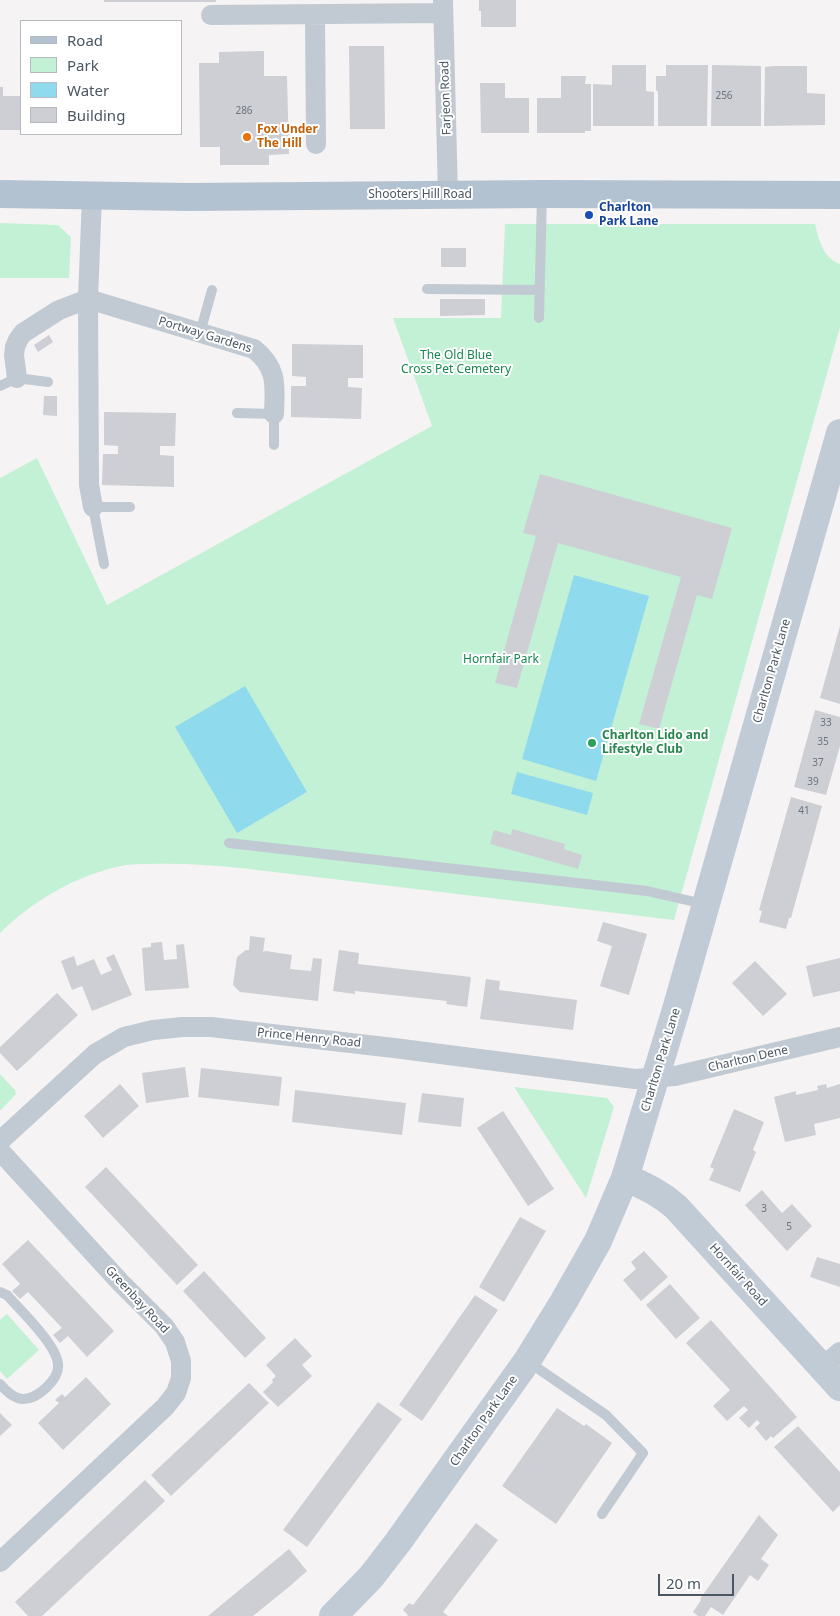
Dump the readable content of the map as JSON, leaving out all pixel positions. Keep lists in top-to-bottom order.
{
  "streets": {
    "main road": ["Shooters Hill Road"],
    "street": [
      "Farjeon Road",
      "Portway Gardens",
      "Charlton Park Lane",
      "Prince Henry Road",
      "Charlton Dene",
      "Hornfair Road",
      "Greenbay Road"
    ]
  },
  "crossings": [
    ["Farjeon Road", "Shooters Hill Road"],
    ["Charlton Park Lane", "Prince Henry Road"],
    ["Charlton Park Lane", "Charlton Dene"],
    ["Charlton Park Lane", "Hornfair Road"],
    ["Prince Henry Road", "Charlton Dene"]
  ],
  "parks": ["The Old Blue Cross Pet Cemetery", "Hornfair Park"],
  "places": ["Fox Under The Hill", "Charlton Park Lane", "Charlton Lido and Lifestyle Club"],
  "house_numbers": [
    "256",
    "286",
    "33",
    "35",
    "37",
    "39",
    "41",
    "3",
    "5"
  ],
  "legend": [
    "Road",
    "Park",
    "Water",
    "Building"
  ],
  "scale_bar": "20 m"
}
